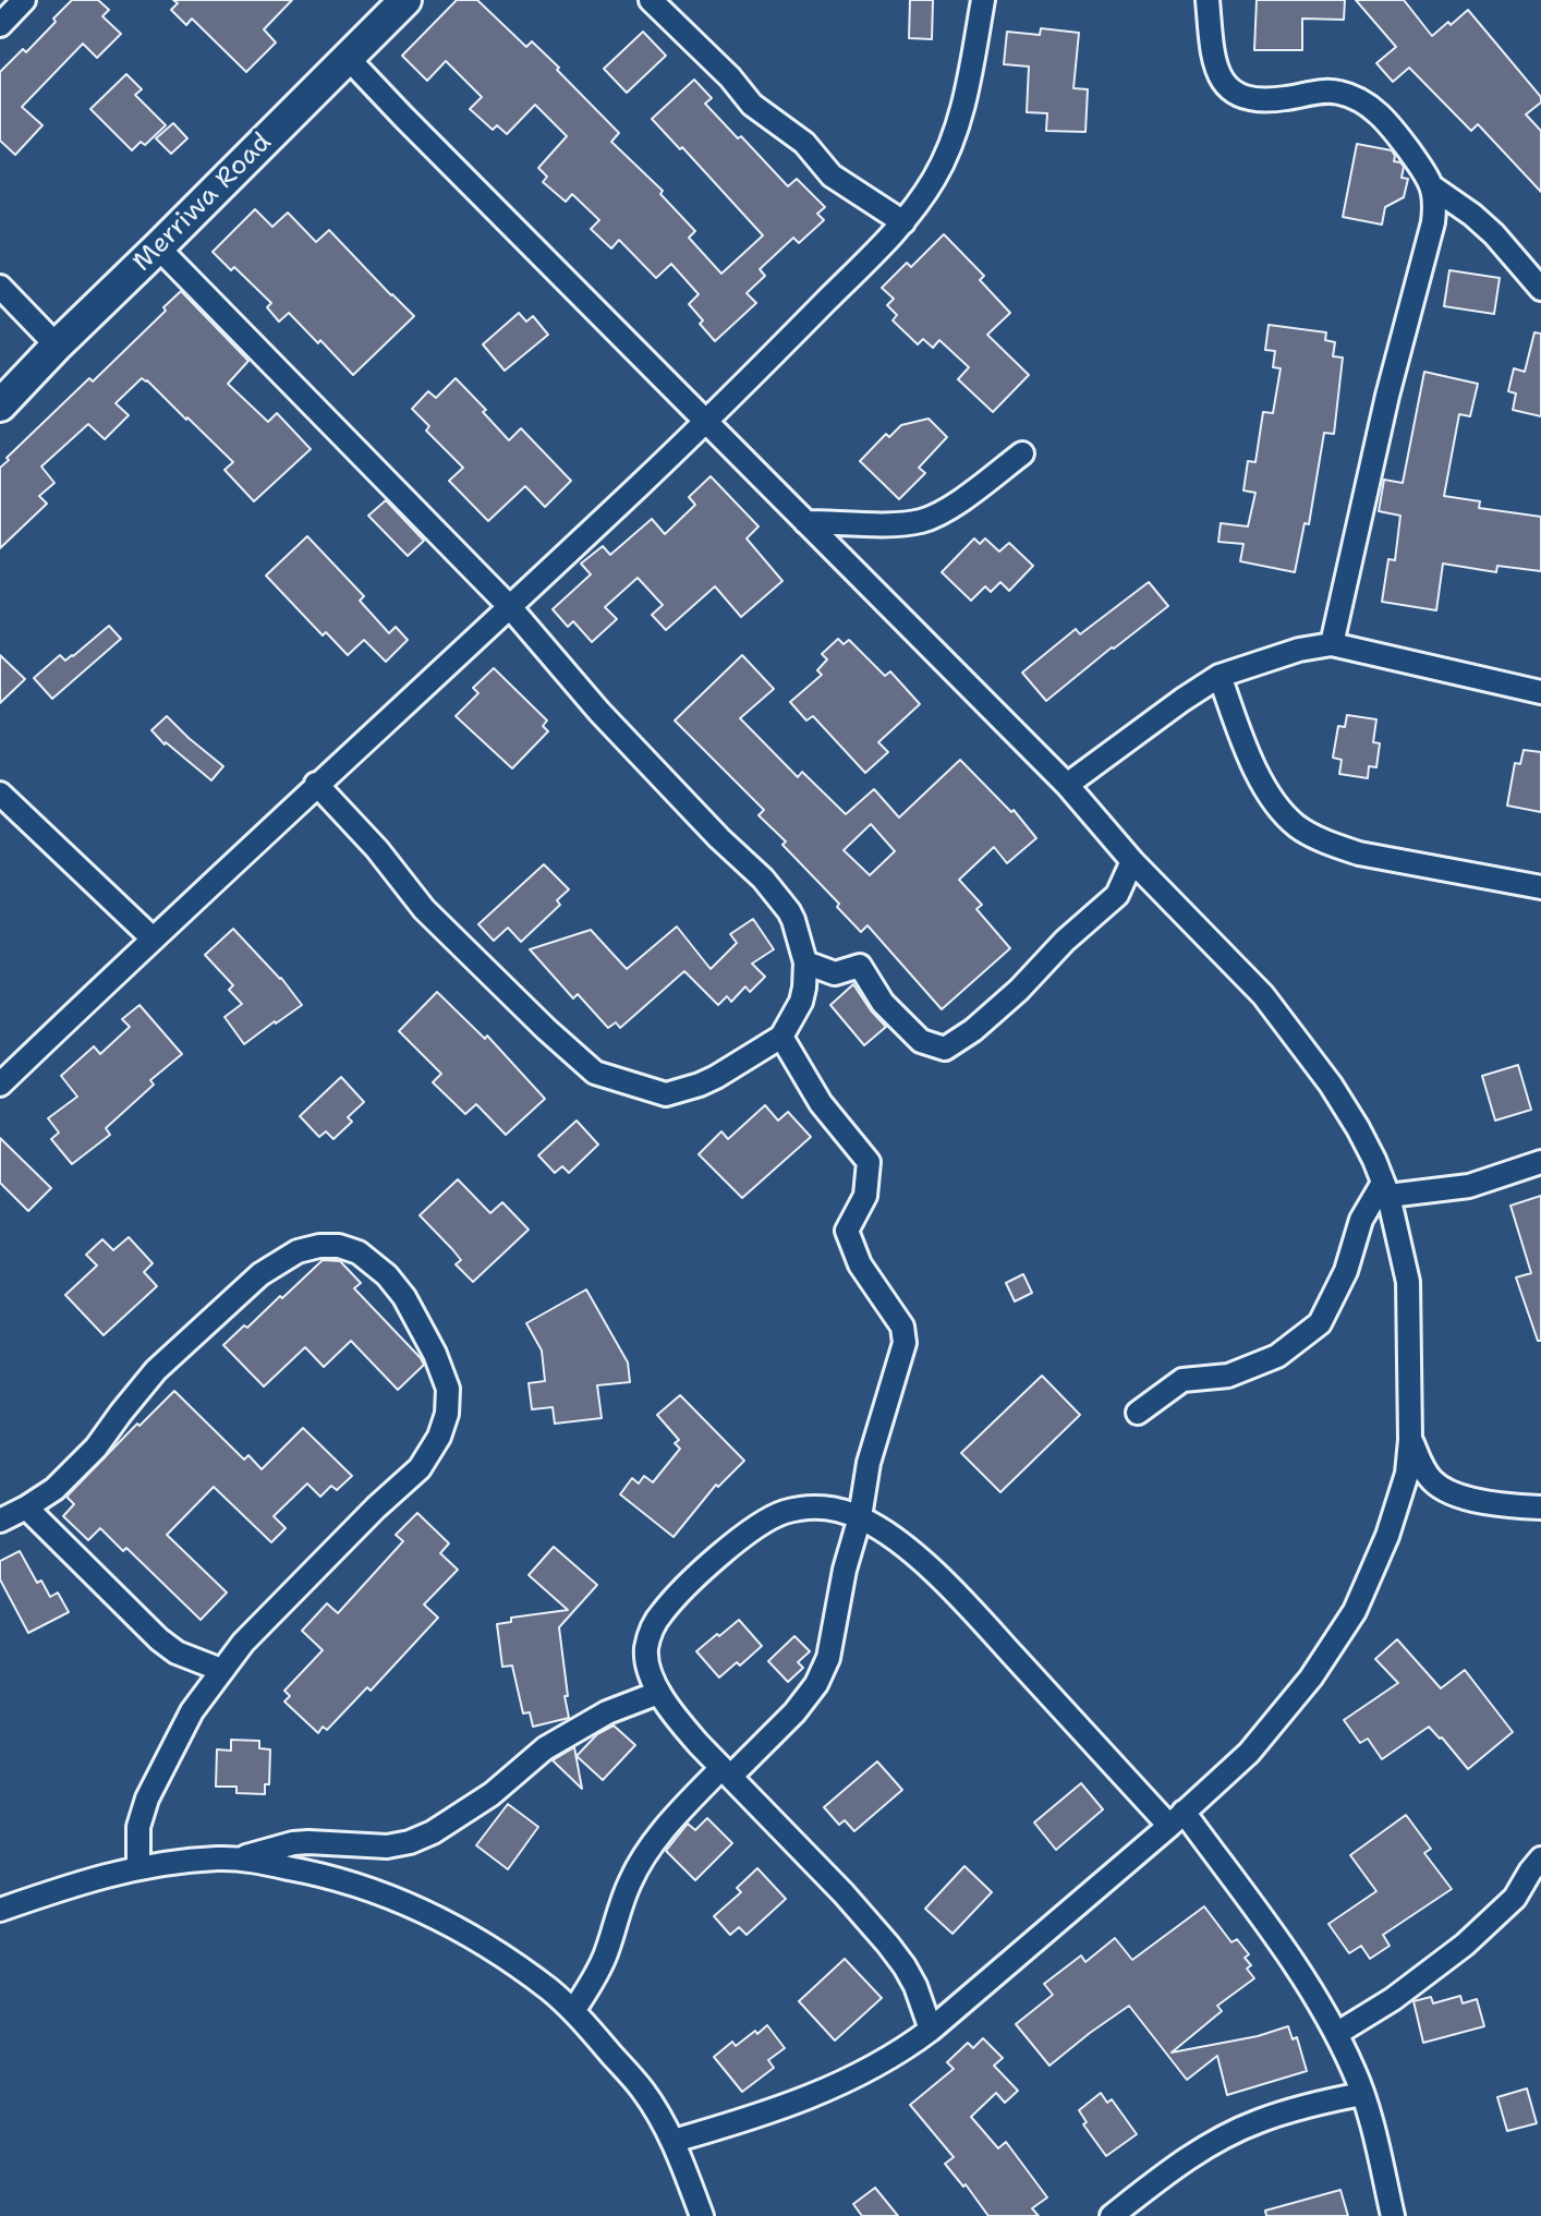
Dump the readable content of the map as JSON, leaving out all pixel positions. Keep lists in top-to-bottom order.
{
  "streets": {
    "street": ["Merriwa Road"]
  }
}
